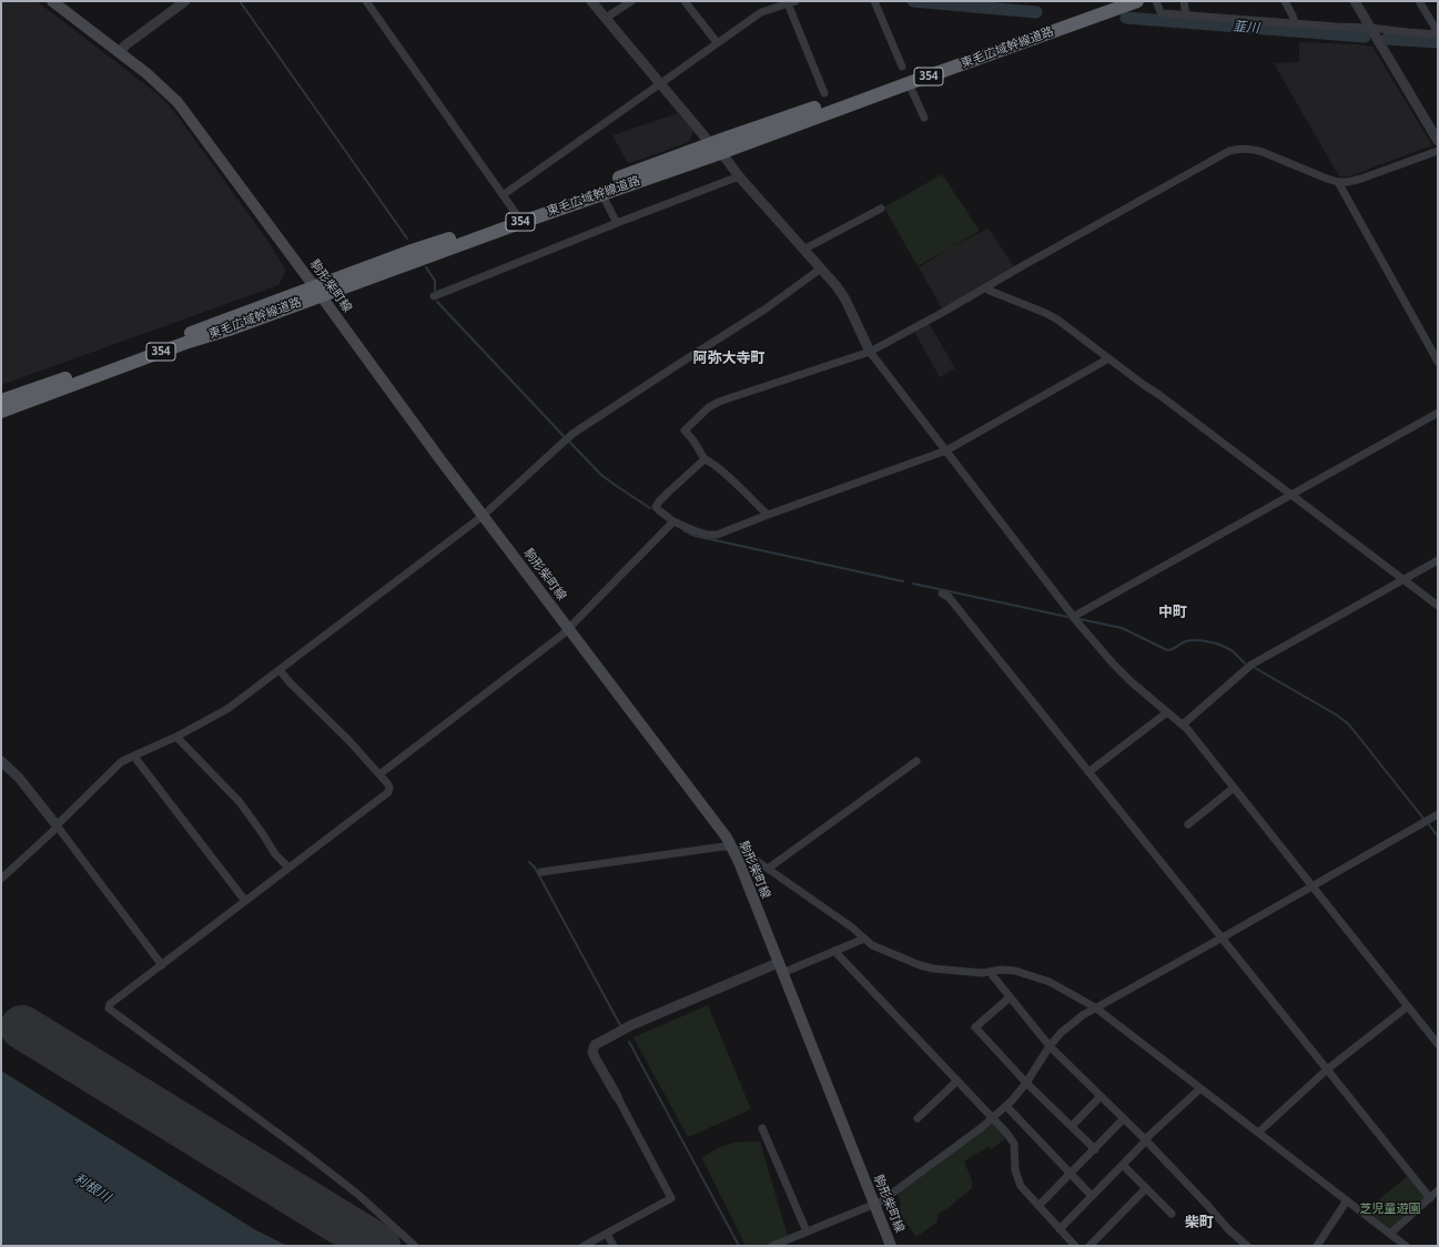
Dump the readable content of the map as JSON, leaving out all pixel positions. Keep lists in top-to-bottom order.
{
  "streets": {
    "highway": ["東毛広域幹線道路", "354"],
    "main road": ["駒形柴町線"]
  },
  "crossings": [
    ["東毛広域幹線道路", "駒形柴町線"]
  ],
  "districts": ["阿弥大寺町", "中町", "柴町"],
  "water": ["韮川", "利根川"],
  "parks": ["芝児童遊園"]
}
